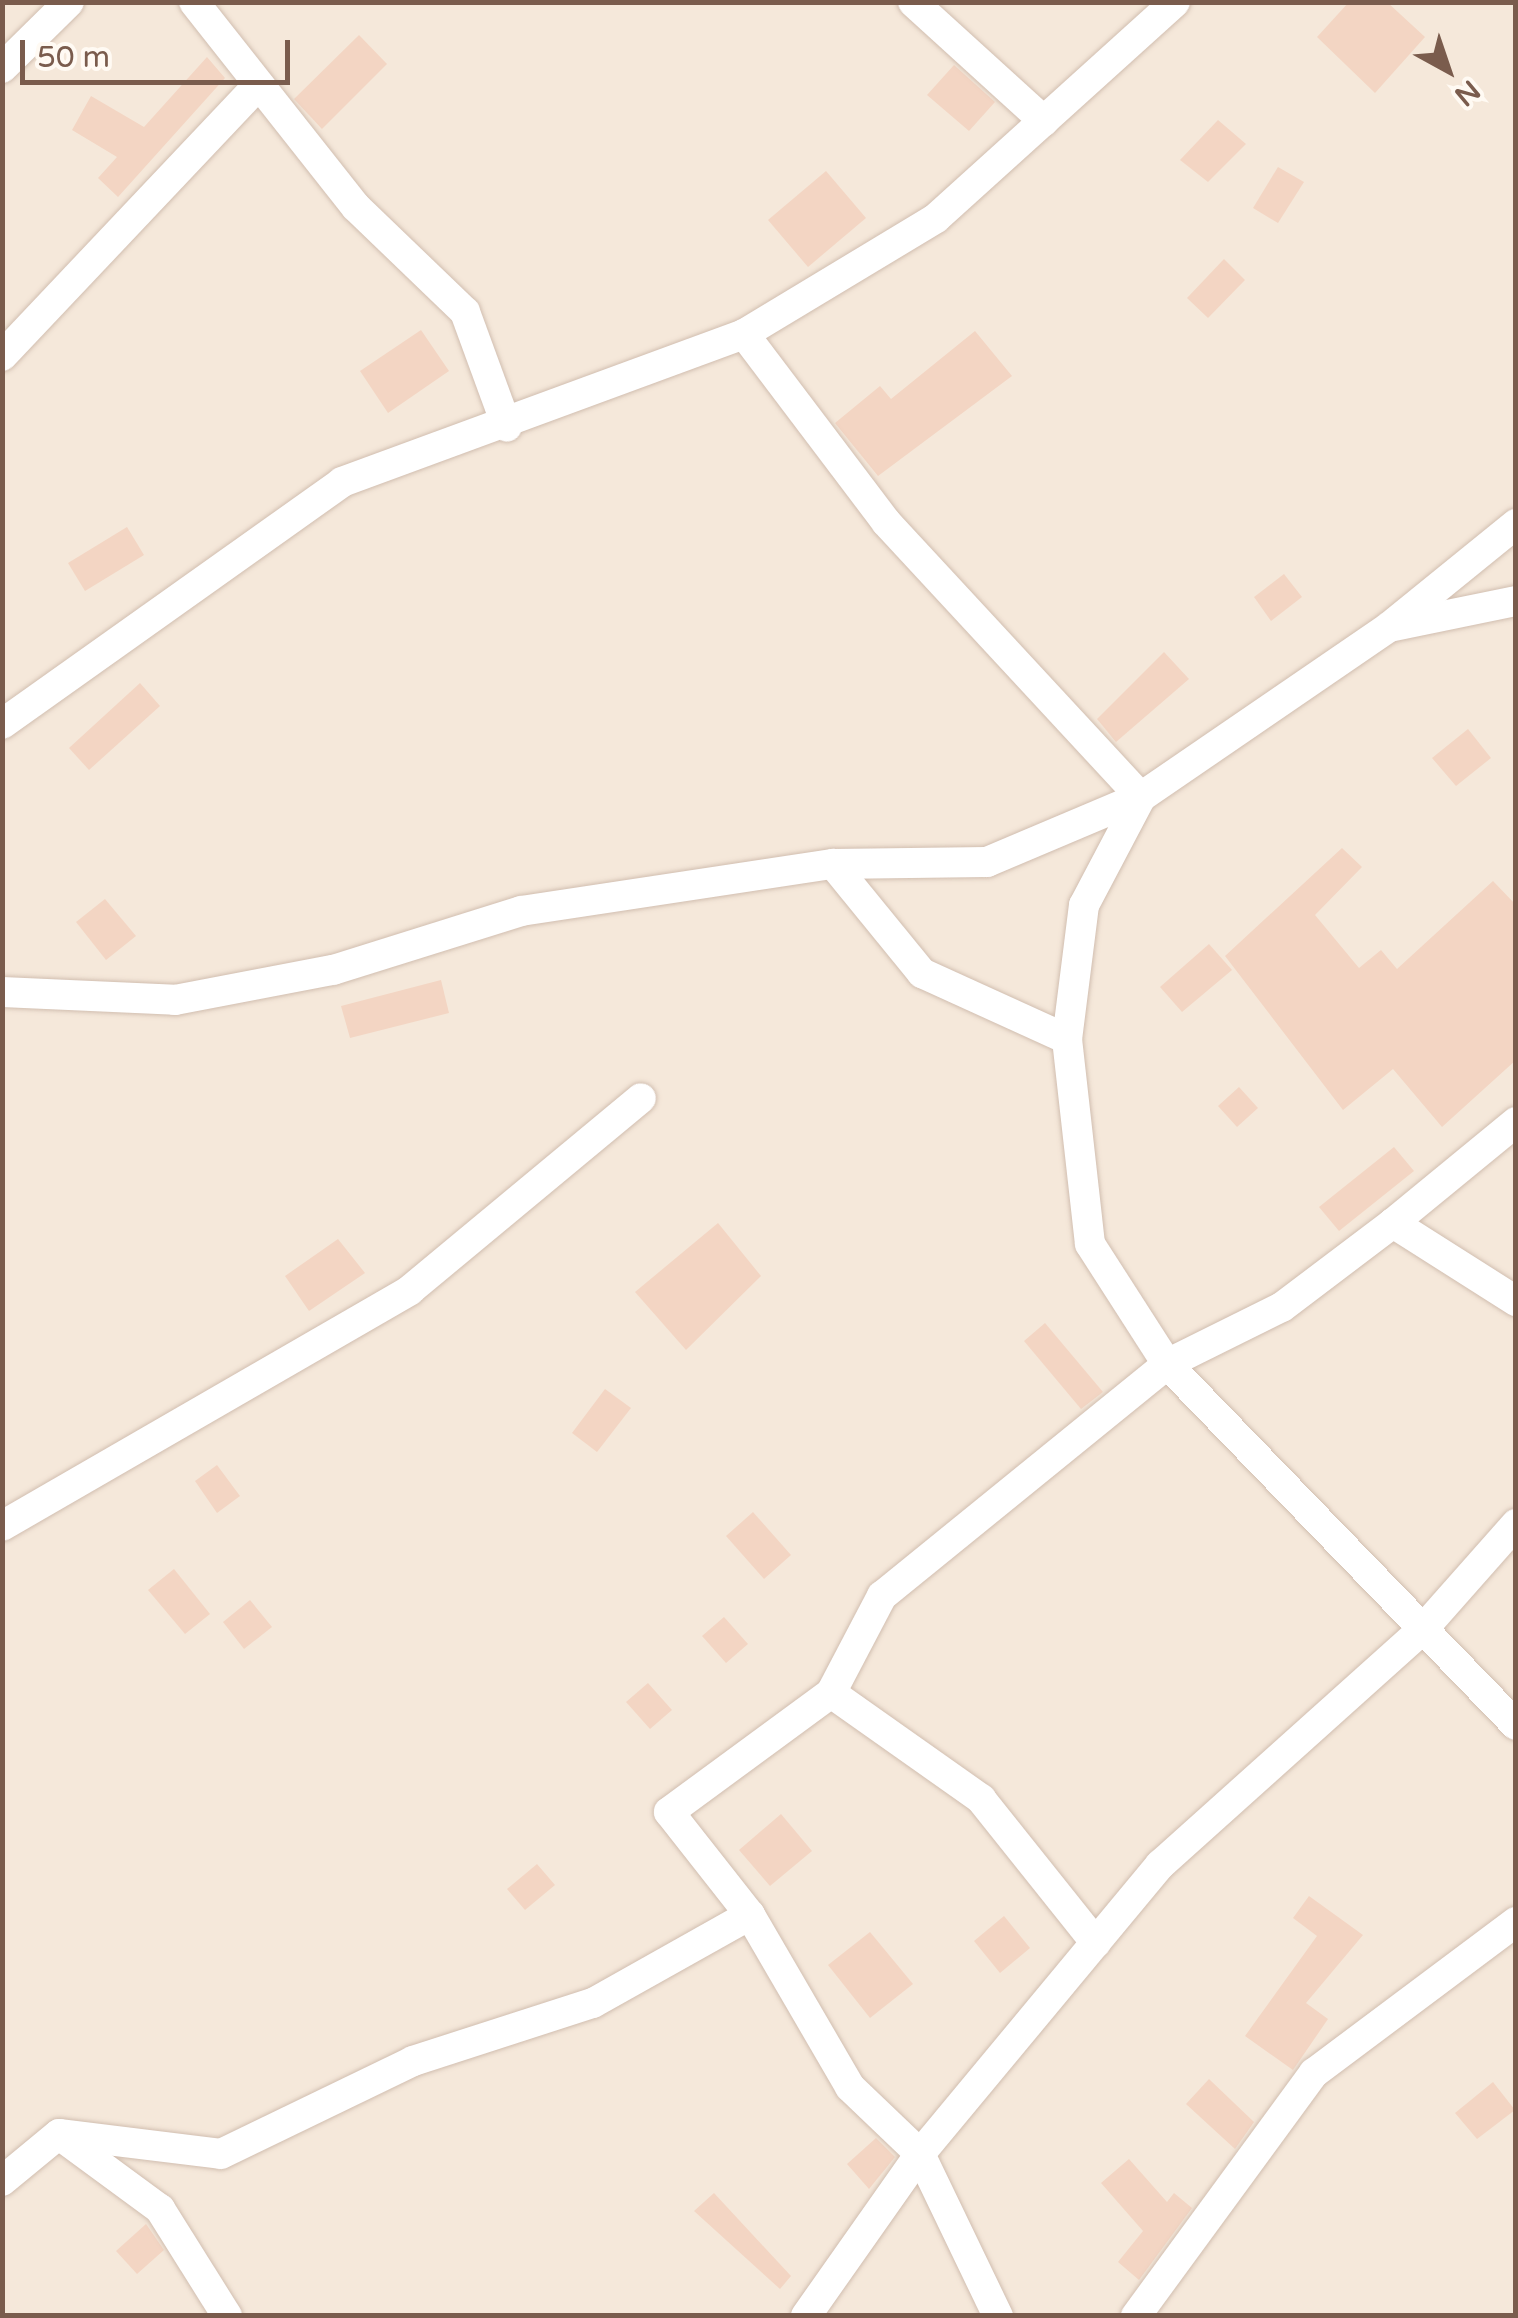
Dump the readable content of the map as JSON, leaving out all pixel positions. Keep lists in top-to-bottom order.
{
  "scale_bar": "50 m",
  "north": "bottom right"
}
